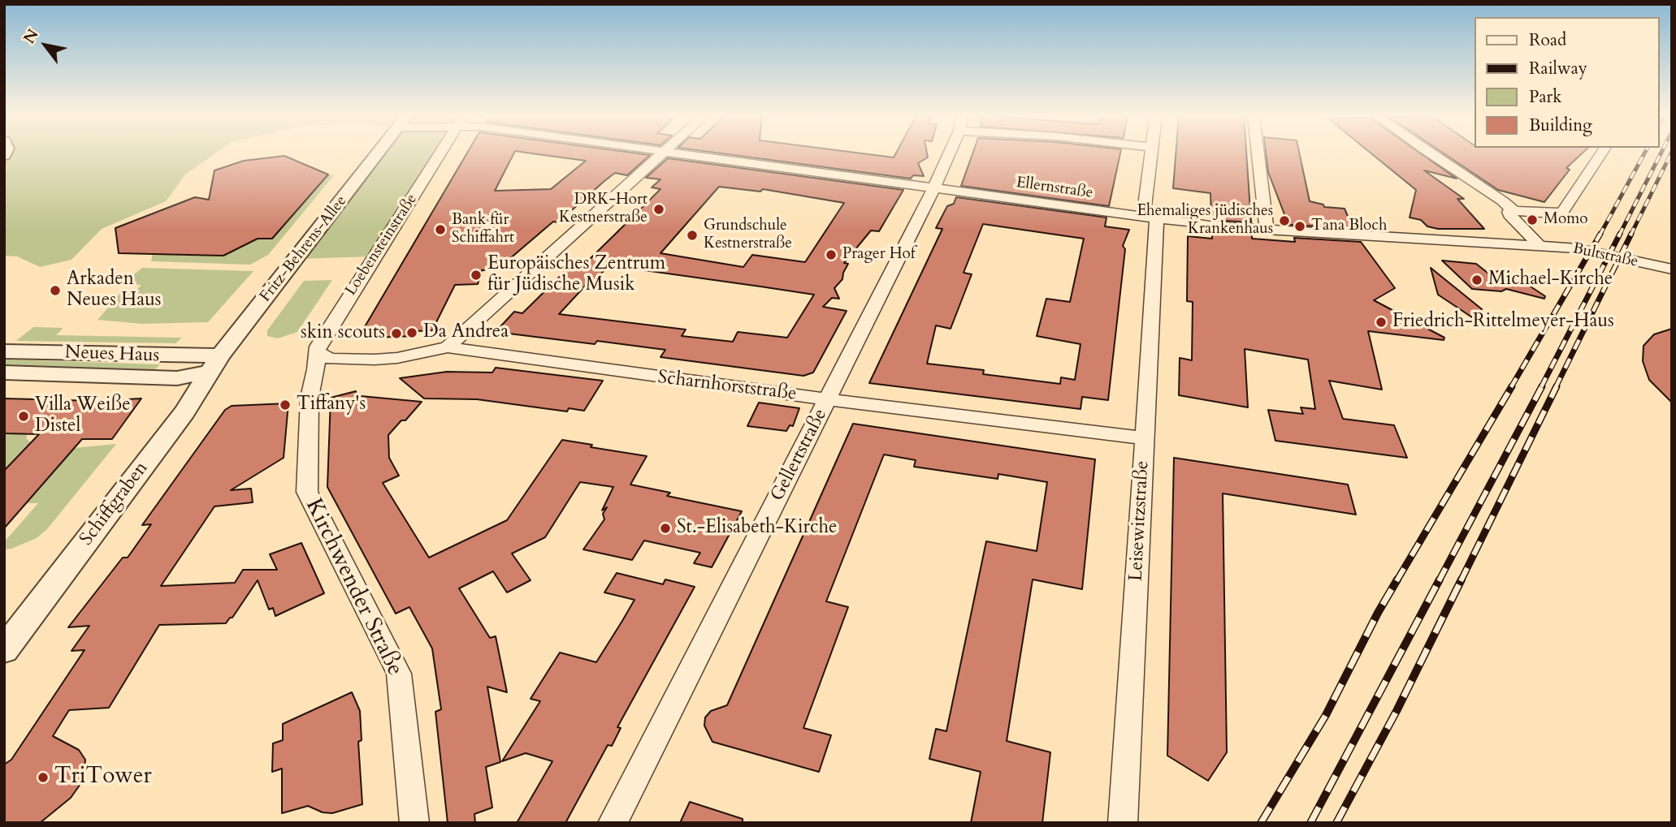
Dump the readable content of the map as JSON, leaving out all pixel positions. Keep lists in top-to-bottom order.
{
  "streets": {
    "street": [
      "Ellernstraße",
      "Loebensteinstraße",
      "Fritz-Behrens-Allee",
      "Bultstraße",
      "Neues Haus",
      "Scharnhorststraße",
      "Gellertstraße",
      "Schiffgraben",
      "Leisewitzstraße",
      "Kirchwender Straße"
    ]
  },
  "crossings": [
    ["Ellernstraße", "Bultstraße"],
    ["Ellernstraße", "Gellertstraße"],
    ["Ellernstraße", "Leisewitzstraße"],
    ["Loebensteinstraße", "Scharnhorststraße"],
    ["Loebensteinstraße", "Kirchwender Straße"],
    ["Fritz-Behrens-Allee", "Neues Haus"],
    ["Fritz-Behrens-Allee", "Schiffgraben"],
    ["Neues Haus", "Schiffgraben"],
    ["Scharnhorststraße", "Gellertstraße"],
    ["Scharnhorststraße", "Leisewitzstraße"],
    ["Scharnhorststraße", "Kirchwender Straße"]
  ],
  "places": [
    "DRK-Hort Kestnerstraße",
    "Momo",
    "Ehemaliges jüdisches Krankenhaus",
    "Tana Bloch",
    "Bank für Schiffahrt",
    "Grundschule Kestnerstraße",
    "Prager Hof",
    "Europäisches Zentrum für Jüdische Musik",
    "Michael-Kirche",
    "Arkaden Neues Haus",
    "Friedrich-Rittelmeyer-Haus",
    "Da Andrea",
    "skin scouts",
    "Tiffany's",
    "Villa Weiße Distel",
    "St.-Elisabeth-Kirche",
    "TriTower"
  ],
  "legend": [
    "Road",
    "Railway",
    "Park",
    "Building"
  ],
  "north": "top left"
}
